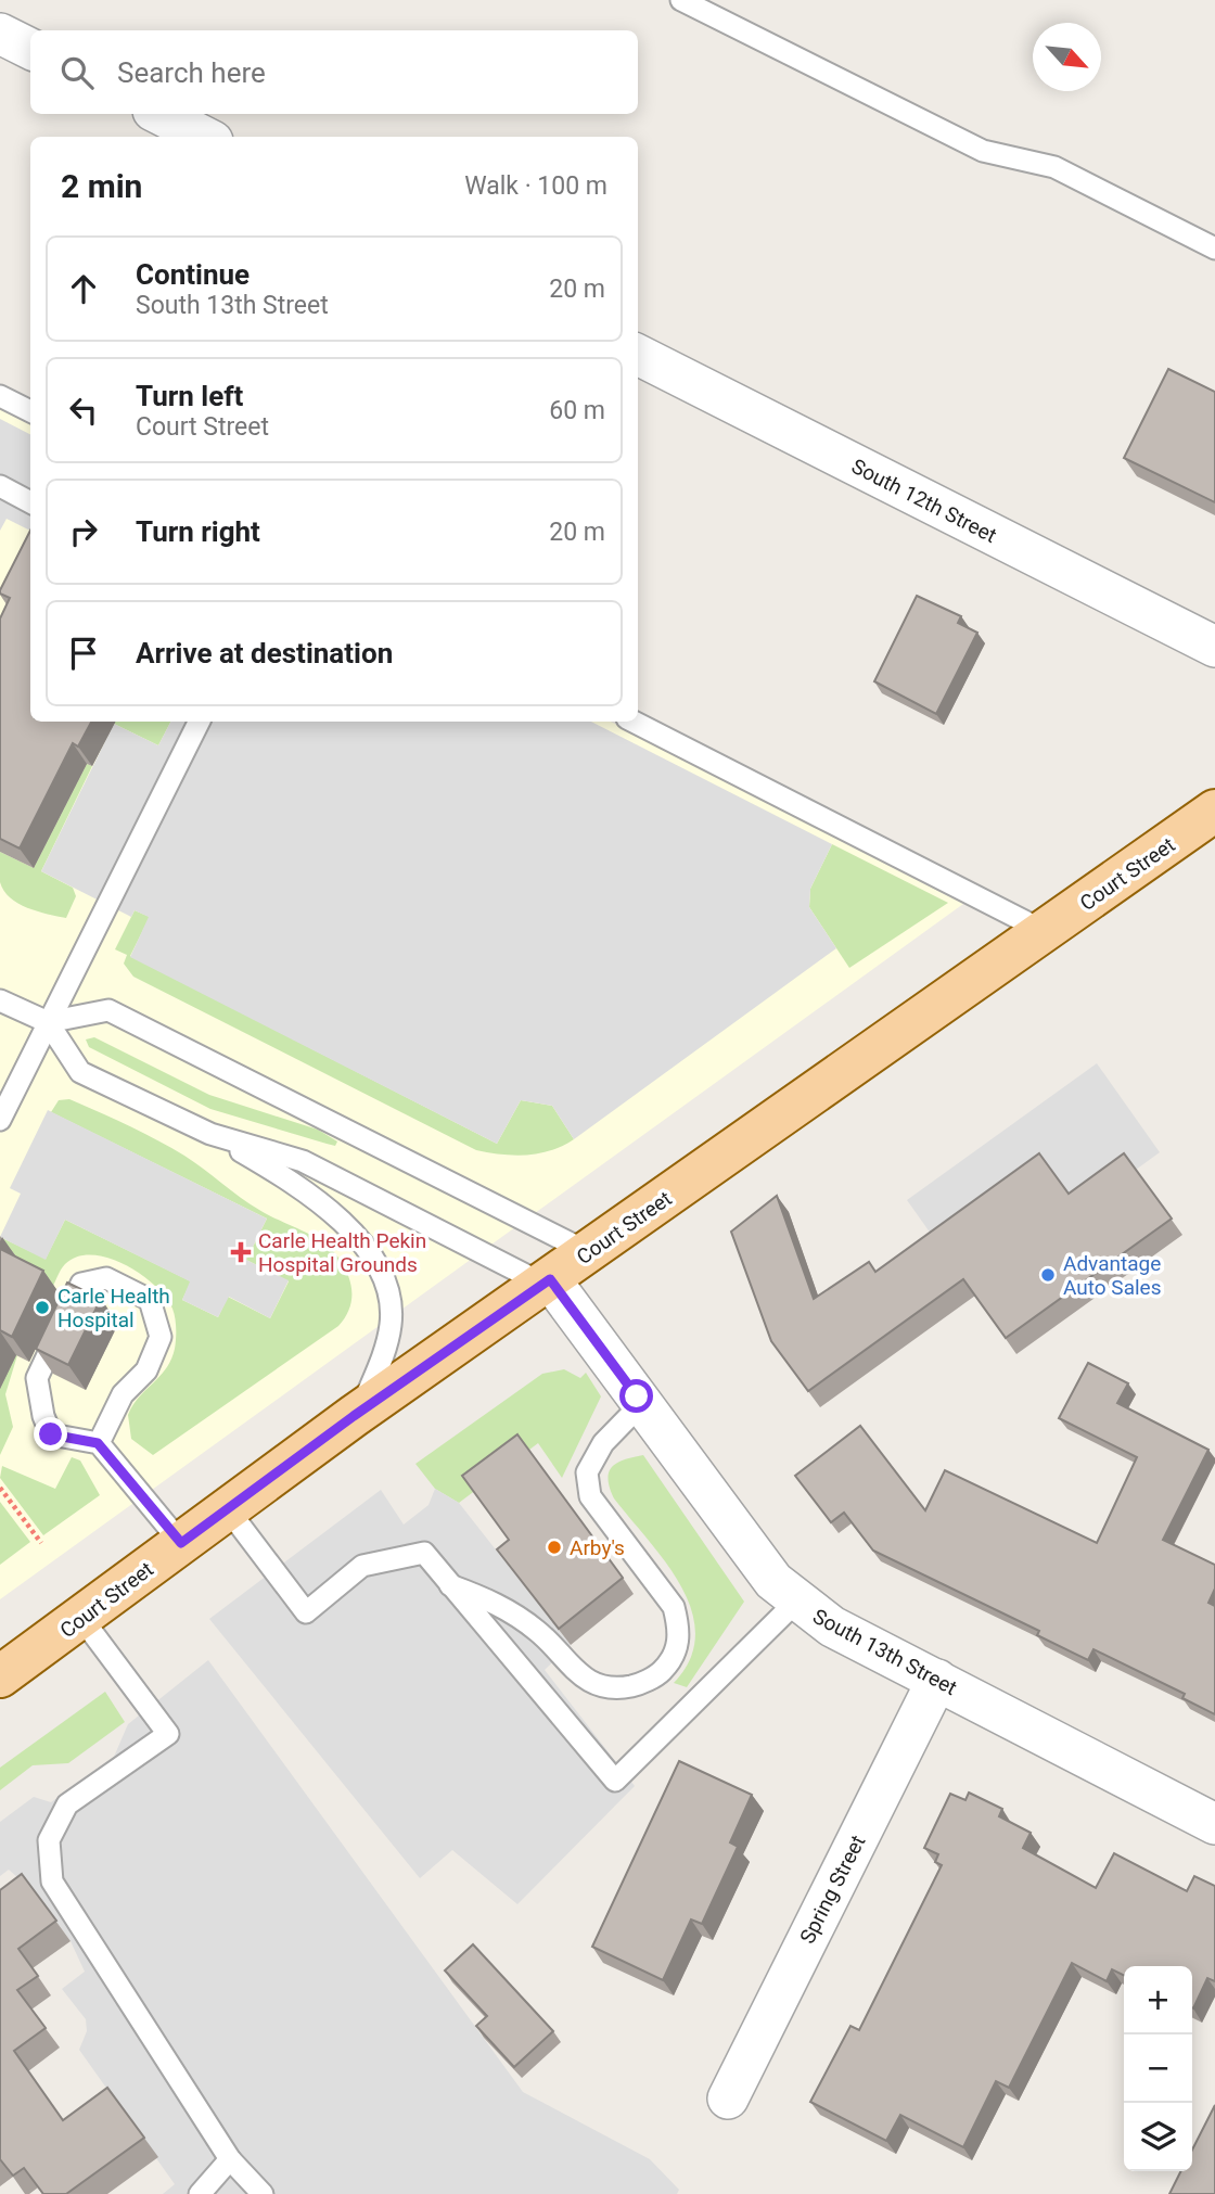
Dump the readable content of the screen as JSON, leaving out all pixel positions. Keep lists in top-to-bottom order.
{
  "streets": {
    "main road": ["Court Street"],
    "street": ["South 12th Street", "South 13th Street", "Spring Street"]
  },
  "crossings": [
    ["Court Street", "South 13th Street"],
    ["South 13th Street", "Spring Street"]
  ],
  "places": {
    "health": ["Carle Health Pekin Hospital Grounds"],
    "other": ["Advantage Auto Sales", "Carle Health Hospital", "Arby's"]
  },
  "north": "bottom right",
  "page": {
    "search": "Search here",
    "heading": ["2 min", "Walk · 100 m"],
    "list": [
      ["Continue", "South 13th Street", "20 m"],
      ["Turn left", "Court Street", "60 m"],
      ["Turn right", "20 m"],
      "Arrive at destination"
    ],
    "map_buttons": ["+", "−"]
  }
}
